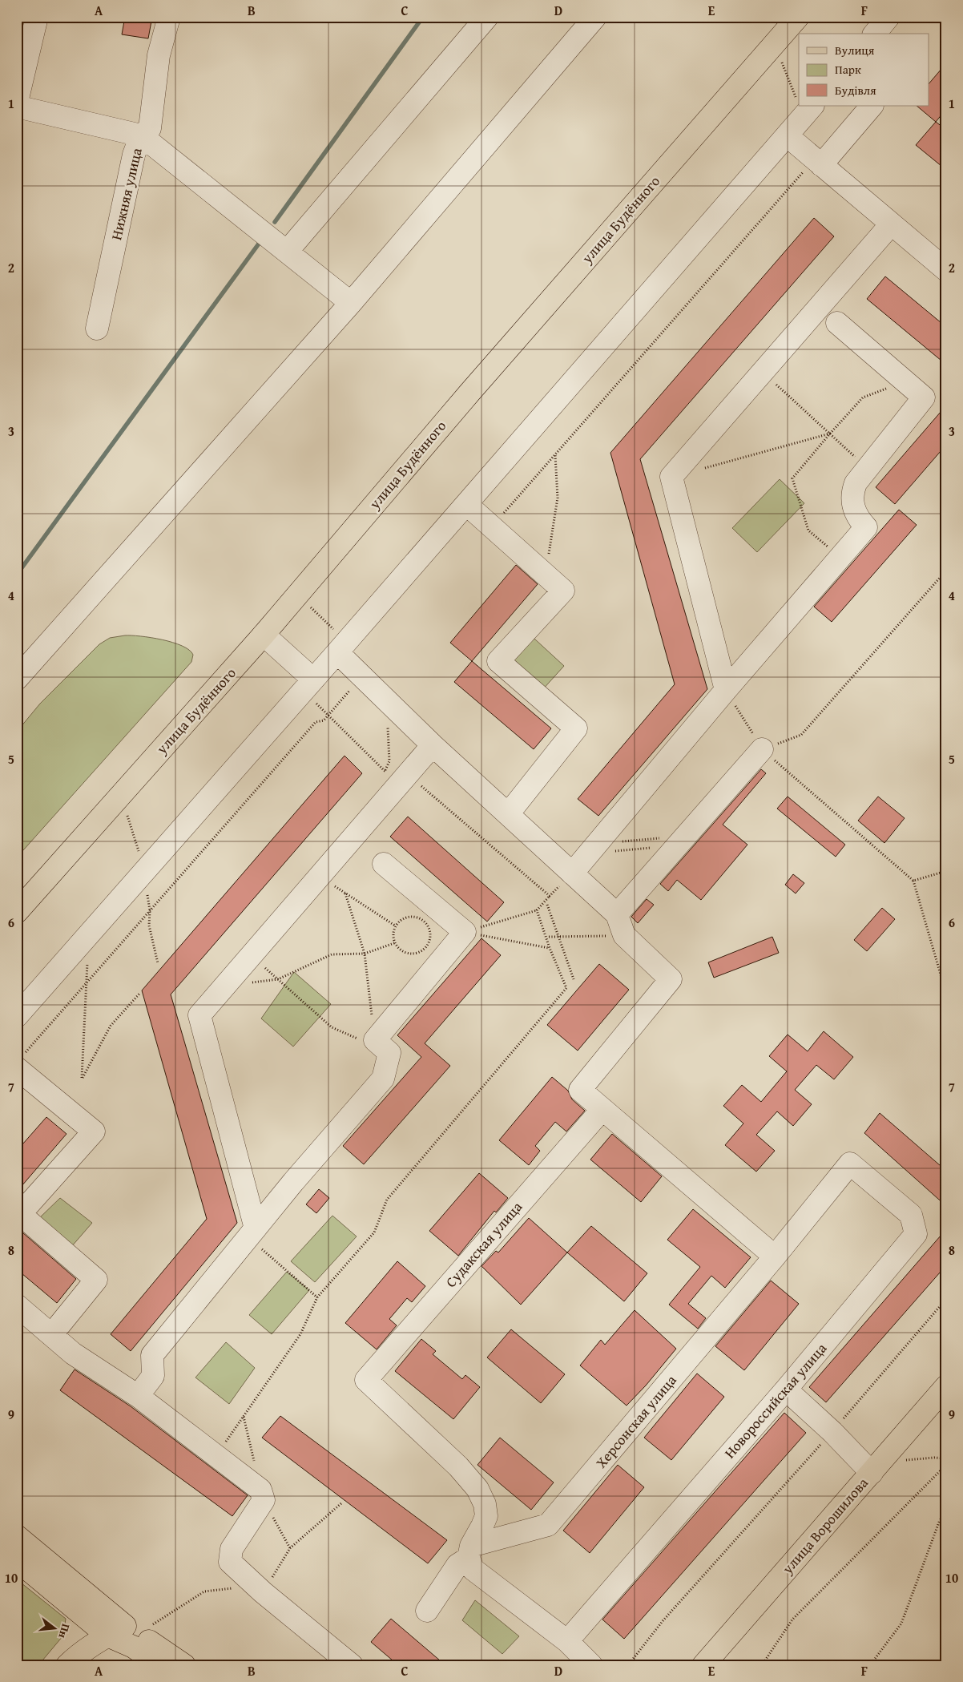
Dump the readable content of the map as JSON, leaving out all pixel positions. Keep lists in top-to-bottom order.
{
  "streets": {
    "main road": ["улица Будённого", "улица Ворошилова"],
    "street": [
      "Нижняя улица",
      "Судакская улица",
      "Новороссийская улица",
      "Херсонская улица"
    ]
  },
  "crossings": [
    ["Судакская улица", "Херсонская улица"],
    ["Новороссийская улица", "Херсонская улица"]
  ],
  "legend": ["Вулиця", "Парк", "Будівля"],
  "north": "right",
  "grid": {
    "columns": [
      "A",
      "B",
      "C",
      "D",
      "E",
      "F"
    ],
    "rows": [
      "1",
      "2",
      "3",
      "4",
      "5",
      "6",
      "7",
      "8",
      "9",
      "10"
    ]
  }
}
